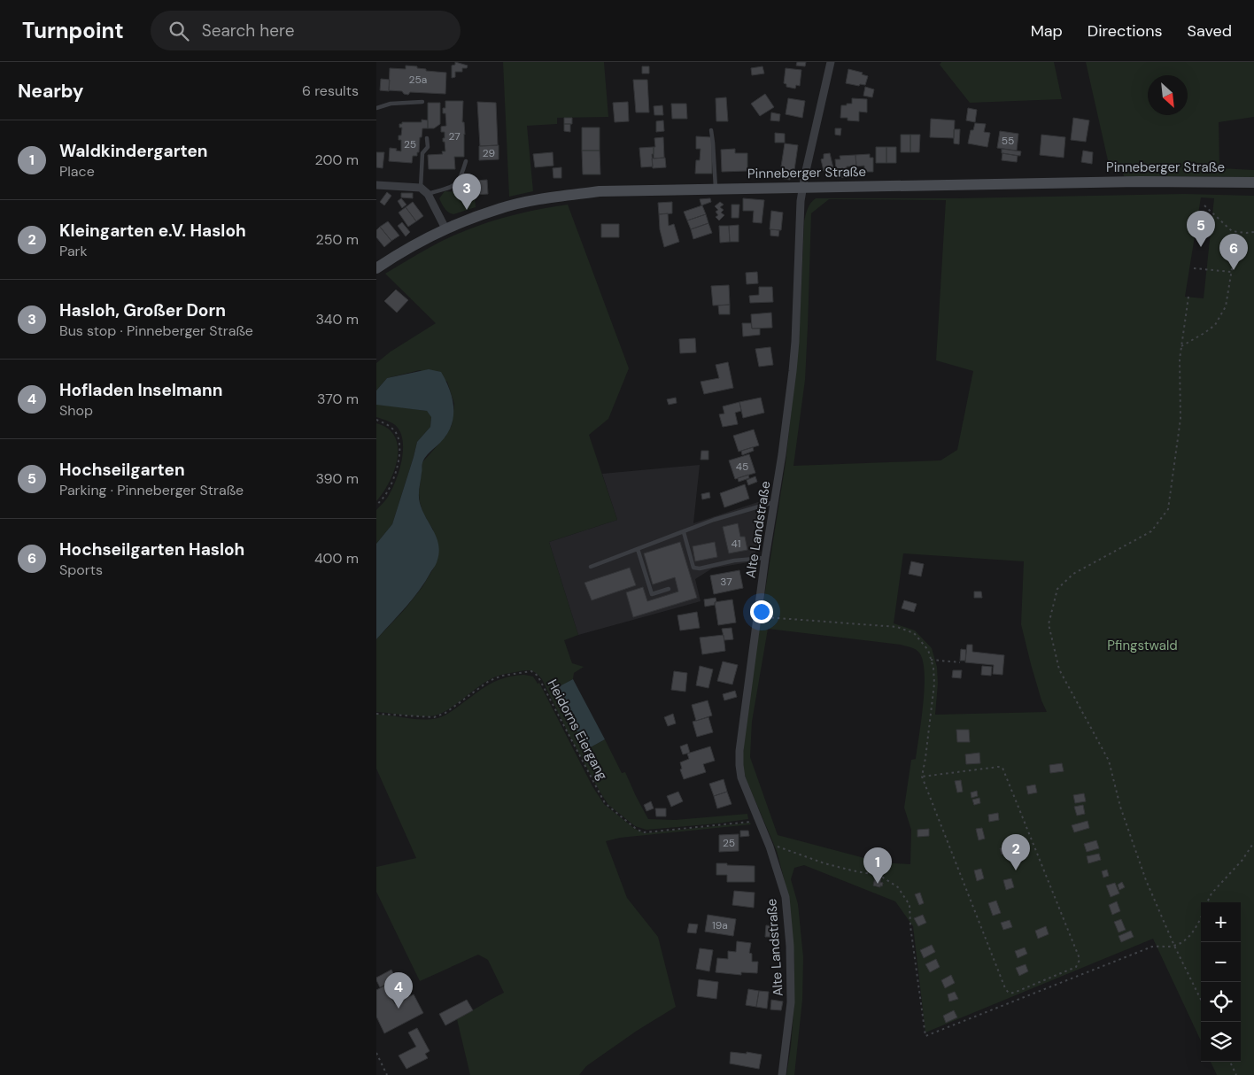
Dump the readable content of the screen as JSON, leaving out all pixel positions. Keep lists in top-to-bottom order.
{
  "streets": {
    "main road": ["Pinneberger Straße"],
    "street": ["Alte Landstraße"],
    "path": ["Heidorns Eiergang"]
  },
  "crossings": [
    ["Pinneberger Straße", "Alte Landstraße"],
    ["Alte Landstraße", "Heidorns Eiergang"]
  ],
  "parks": ["Pfingstwald"],
  "house_numbers": [
    "25a",
    "27",
    "55",
    "25",
    "29",
    "45",
    "41",
    "37",
    "25",
    "19a"
  ],
  "north": "bottom right",
  "page": {
    "header": "Turnpoint",
    "search": "Search here",
    "nav": ["Map", "Directions", "Saved"],
    "heading": ["Nearby", "6 results"],
    "list": [
      {
        "mark": "1",
        "name": "Waldkindergarten",
        "note": "Place",
        "value": "200 m"
      },
      {
        "mark": "2",
        "name": "Kleingarten e.V. Hasloh",
        "note": "Park",
        "value": "250 m"
      },
      {
        "mark": "3",
        "name": "Hasloh, Großer Dorn",
        "note": "Bus stop · Pinneberger Straße",
        "value": "340 m"
      },
      {
        "mark": "4",
        "name": "Hofladen Inselmann",
        "note": "Shop",
        "value": "370 m"
      },
      {
        "mark": "5",
        "name": "Hochseilgarten",
        "note": "Parking · Pinneberger Straße",
        "value": "390 m"
      },
      {
        "mark": "6",
        "name": "Hochseilgarten Hasloh",
        "note": "Sports",
        "value": "400 m"
      }
    ],
    "pins": [
      "3",
      "5",
      "6",
      "2",
      "1",
      "4"
    ],
    "map_buttons": ["+", "−"]
  }
}
